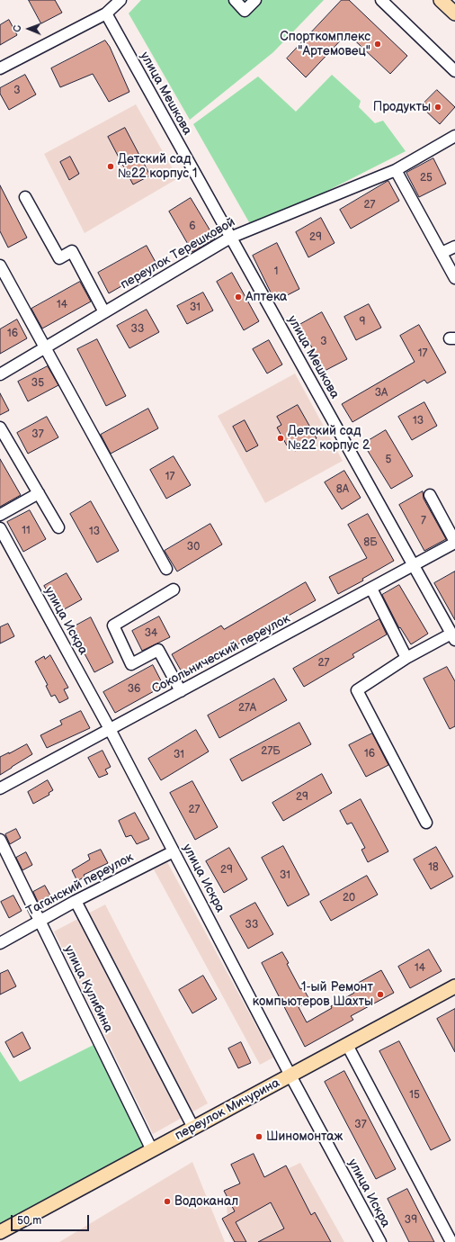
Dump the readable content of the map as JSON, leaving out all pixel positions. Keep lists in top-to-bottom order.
{
  "streets": {
    "main road": ["переулок Мичурина"],
    "street": [
      "улица Мешкова",
      "переулок Терешковой",
      "улица Искра",
      "Сокольнический переулок",
      "Таганский переулок",
      "улица Кулибина"
    ]
  },
  "crossings": [
    ["улица Мешкова", "переулок Терешковой"],
    ["улица Мешкова", "Сокольнический переулок"],
    ["улица Искра", "Сокольнический переулок"],
    ["улица Искра", "Таганский переулок"],
    ["улица Искра", "переулок Мичурина"],
    ["Таганский переулок", "улица Кулибина"],
    ["улица Кулибина", "переулок Мичурина"]
  ],
  "places": [
    "Спорткомплекс \"Артемовец\"",
    "Продукты",
    "Детский сад №22 корпус 1",
    "Аптека",
    "Детский сад №22 корпус 2",
    "1-ый Ремонт компьютеров Шахты",
    "Шиномонтаж",
    "Водоканал"
  ],
  "house_numbers": [
    "3",
    "25",
    "27",
    "6",
    "29",
    "1",
    "14",
    "31",
    "9",
    "33",
    "16",
    "3",
    "17",
    "35",
    "3А",
    "13",
    "37",
    "5",
    "17",
    "8А",
    "7",
    "11",
    "13",
    "8Б",
    "30",
    "34",
    "27",
    "36",
    "27А",
    "27Б",
    "16",
    "31",
    "29",
    "27",
    "18",
    "29",
    "31",
    "20",
    "33",
    "14",
    "15",
    "37",
    "39"
  ],
  "scale_bar": "50 m",
  "north": "left"
}
